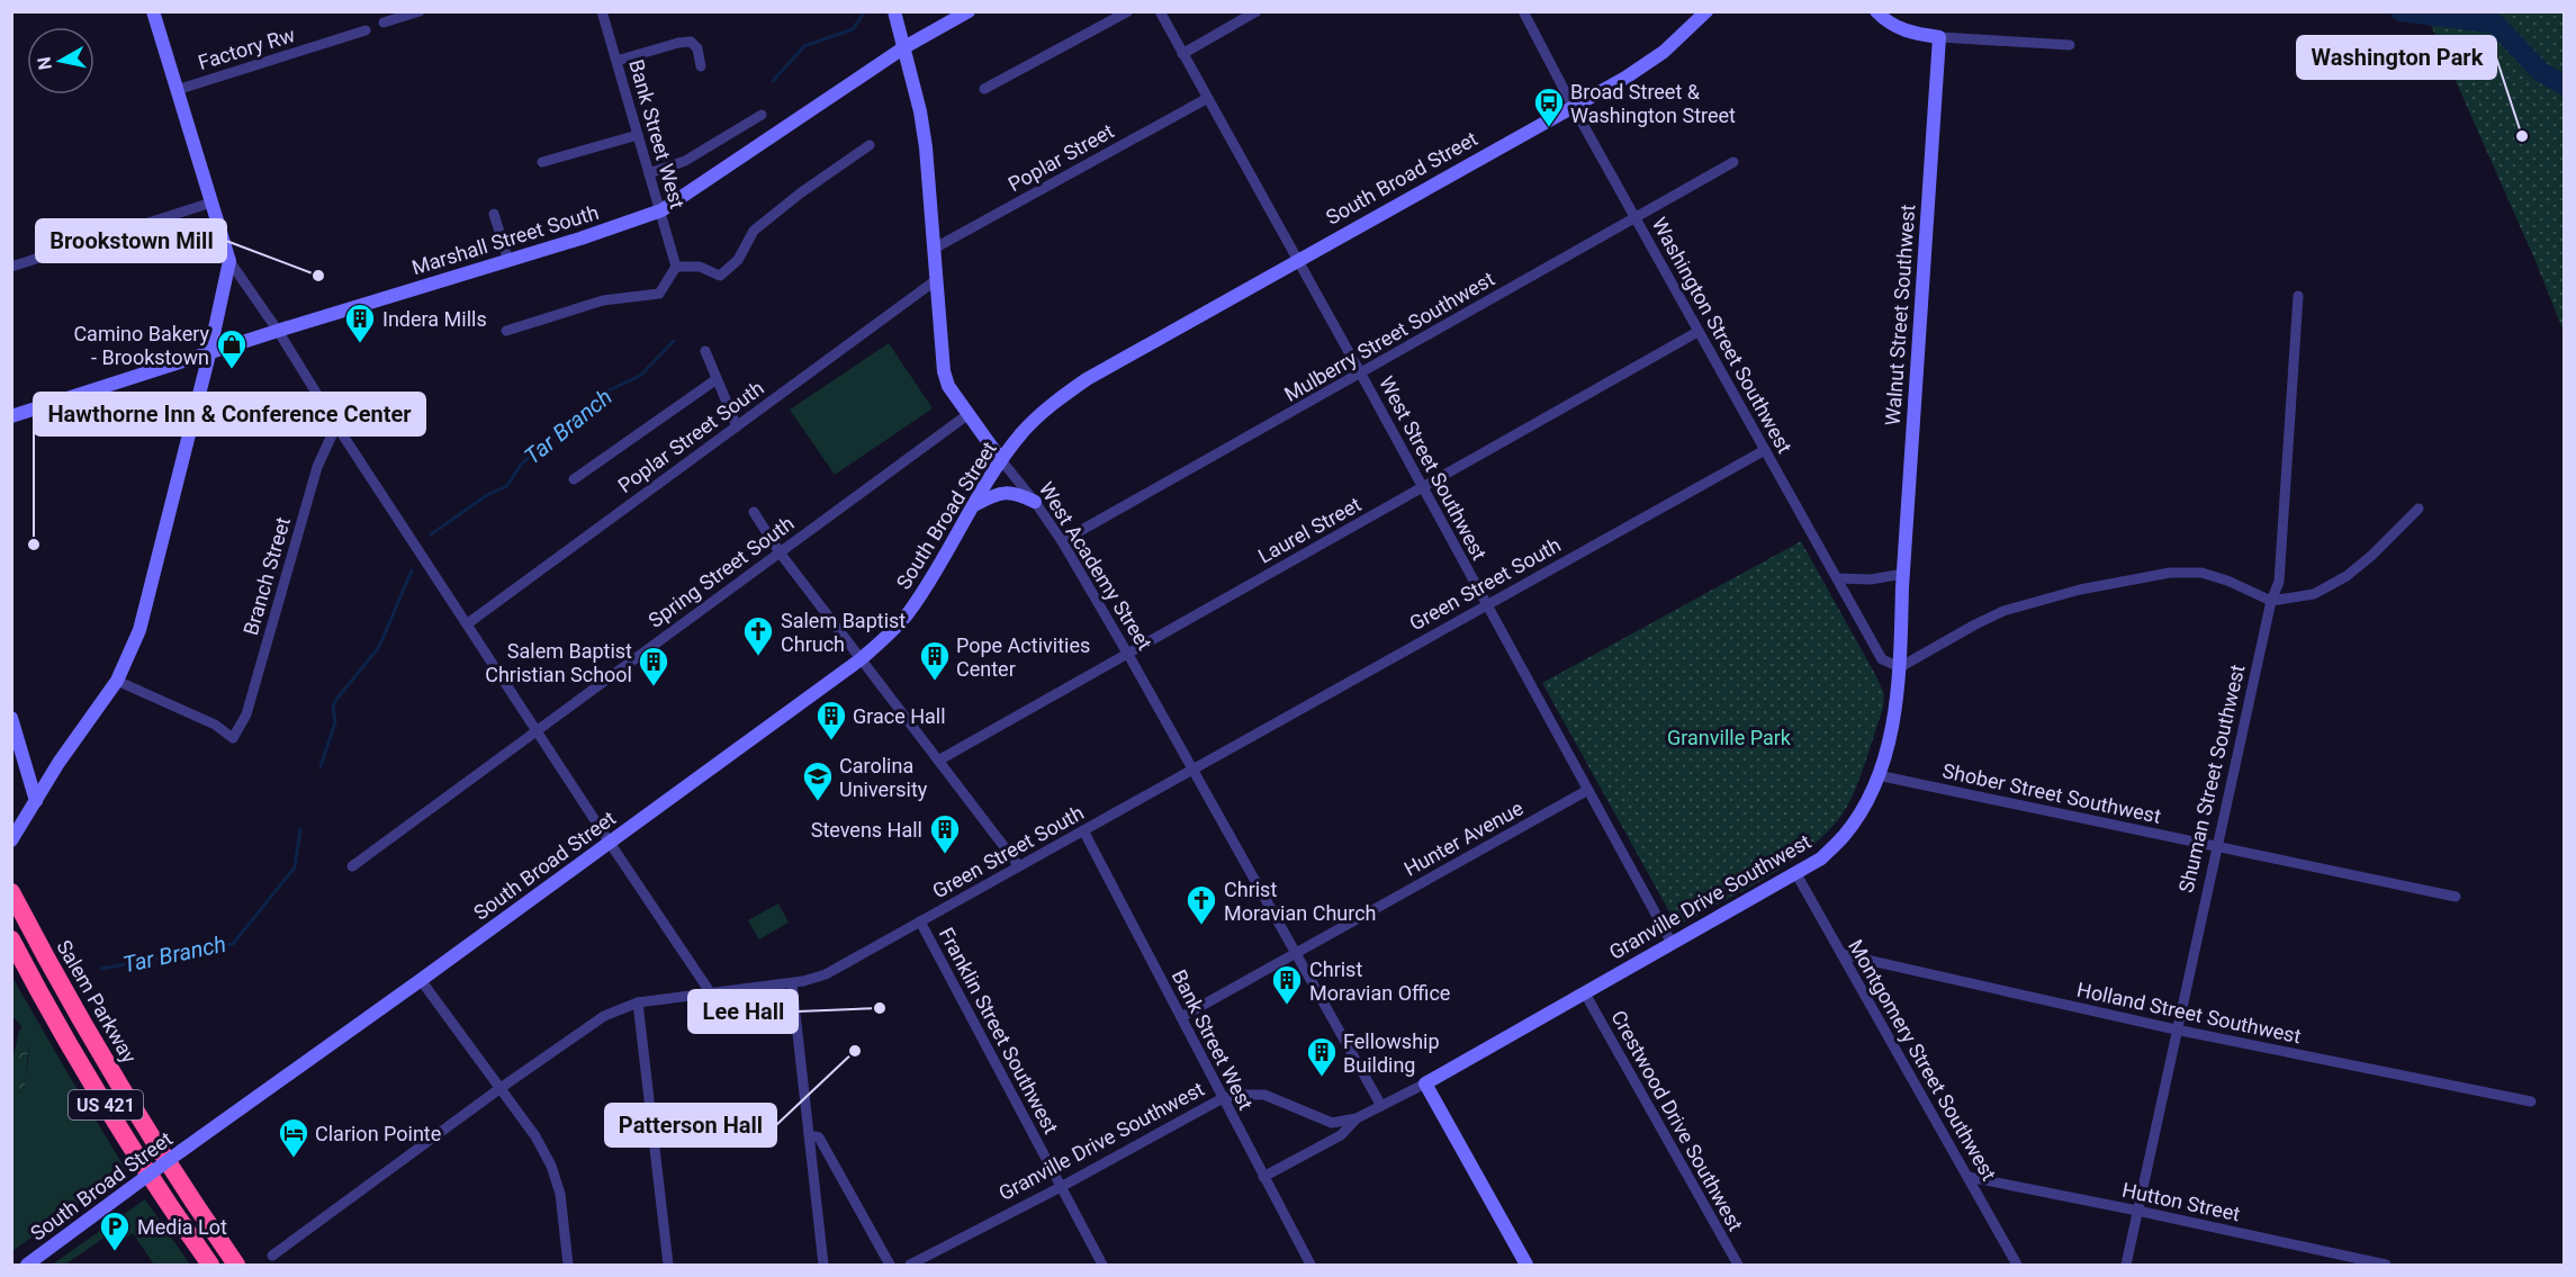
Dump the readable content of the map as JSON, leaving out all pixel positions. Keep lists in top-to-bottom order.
{
  "streets": {
    "highway": ["Salem Parkway", "US 421"],
    "street": [
      "Factory Rw",
      "Bank Street West",
      "Poplar Street",
      "South Broad Street",
      "Marshall Street South",
      "Walnut Street Southwest",
      "Washington Street Southwest",
      "Mulberry Street Southwest",
      "Poplar Street South",
      "West Street Southwest",
      "Laurel Street",
      "West Academy Street",
      "Spring Street South",
      "Branch Street",
      "Green Street South",
      "Shuman Street Southwest",
      "Shober Street Southwest",
      "Hunter Avenue",
      "Granville Drive Southwest",
      "Holland Street Southwest",
      "Franklin Street Southwest",
      "Montgomery Street Southwest",
      "Crestwood Drive Southwest",
      "Hutton Street"
    ]
  },
  "crossings": [
    ["Bank Street West", "Marshall Street South"],
    ["Bank Street West", "Green Street South"],
    ["Bank Street West", "Hunter Avenue"],
    ["Bank Street West", "Granville Drive Southwest"],
    ["Poplar Street", "West Street Southwest"],
    ["Poplar Street", "West Academy Street"],
    ["South Broad Street", "Washington Street Southwest"],
    ["South Broad Street", "West Street Southwest"],
    ["South Broad Street", "West Academy Street"],
    ["Marshall Street South", "West Academy Street"],
    ["Walnut Street Southwest", "Washington Street Southwest"],
    ["Walnut Street Southwest", "Granville Drive Southwest"],
    ["Washington Street Southwest", "Mulberry Street Southwest"],
    ["Washington Street Southwest", "Laurel Street"],
    ["Washington Street Southwest", "Green Street South"],
    ["Washington Street Southwest", "Granville Drive Southwest"],
    ["Mulberry Street Southwest", "West Street Southwest"],
    ["Mulberry Street Southwest", "West Academy Street"],
    ["Poplar Street South", "West Academy Street"],
    ["West Street Southwest", "Laurel Street"],
    ["West Street Southwest", "Green Street South"],
    ["West Street Southwest", "Hunter Avenue"],
    ["West Street Southwest", "Granville Drive Southwest"],
    ["Laurel Street", "West Academy Street"],
    ["West Academy Street", "Spring Street South"],
    ["West Academy Street", "Green Street South"],
    ["West Academy Street", "Hunter Avenue"],
    ["West Academy Street", "Granville Drive Southwest"],
    ["Green Street South", "Franklin Street Southwest"],
    ["Shuman Street Southwest", "Shober Street Southwest"],
    ["Shuman Street Southwest", "Holland Street Southwest"],
    ["Shuman Street Southwest", "Hutton Street"],
    ["Shober Street Southwest", "Granville Drive Southwest"],
    ["Granville Drive Southwest", "Franklin Street Southwest"],
    ["Granville Drive Southwest", "Montgomery Street Southwest"],
    ["Granville Drive Southwest", "Crestwood Drive Southwest"],
    ["Holland Street Southwest", "Montgomery Street Southwest"],
    ["Montgomery Street Southwest", "Hutton Street"]
  ],
  "water": ["Tar Branch"],
  "parks": ["Granville Park"],
  "places": {
    "bus stop": ["Broad Street & Washington Street"],
    "other": [
      "Washington Park",
      "Brookstown Mill",
      "Hawthorne Inn & Conference Center",
      "Lee Hall",
      "Patterson Hall"
    ],
    "building": [
      "Indera Mills",
      "Pope Activities Center",
      "Salem Baptist Christian School",
      "Grace Hall",
      "Stevens Hall",
      "Christ Moravian Office",
      "Fellowship Building"
    ],
    "shop": ["Camino Bakery - Brookstown"],
    "church": ["Salem Baptist Chruch", "Christ Moravian Church"],
    "school or university": ["Carolina University"],
    "hotel": ["Clarion Pointe"],
    "parking": ["Media Lot"]
  },
  "north": "left"
}
